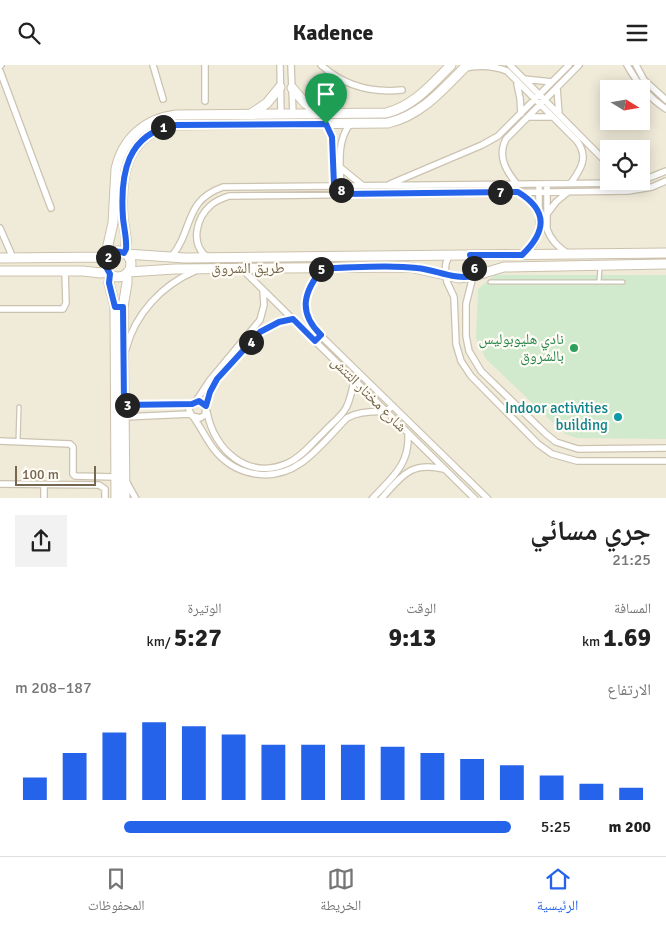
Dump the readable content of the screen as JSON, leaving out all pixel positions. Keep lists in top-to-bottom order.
{
  "streets": {
    "street": ["طريق الشروق", "شارع مختار التتش"]
  },
  "crossings": [
    ["طريق الشروق", "شارع مختار التتش"]
  ],
  "places": ["نادي هليوبوليس بالشروق", "Indoor activities building"],
  "scale_bar": "100 m",
  "north": "right",
  "page": {
    "header": "Kadence",
    "pins": [
      "1",
      "8",
      "7",
      "2",
      "6",
      "5",
      "4",
      "3"
    ],
    "scale": "100 m",
    "heading": ["جري مسائي", "21:25"],
    "stats": [
      ["المسافة", "1.69 km"],
      ["الوقت", "9:13"],
      ["الوتيرة", "5:27 /km"]
    ],
    "chart": ["الارتفاع", "187–208 m"],
    "list": [
      {
        "name": "200 m",
        "note": "5:25"
      }
    ],
    "tabs": ["الرئيسية", "الخريطة", "المحفوظات"]
  }
}
